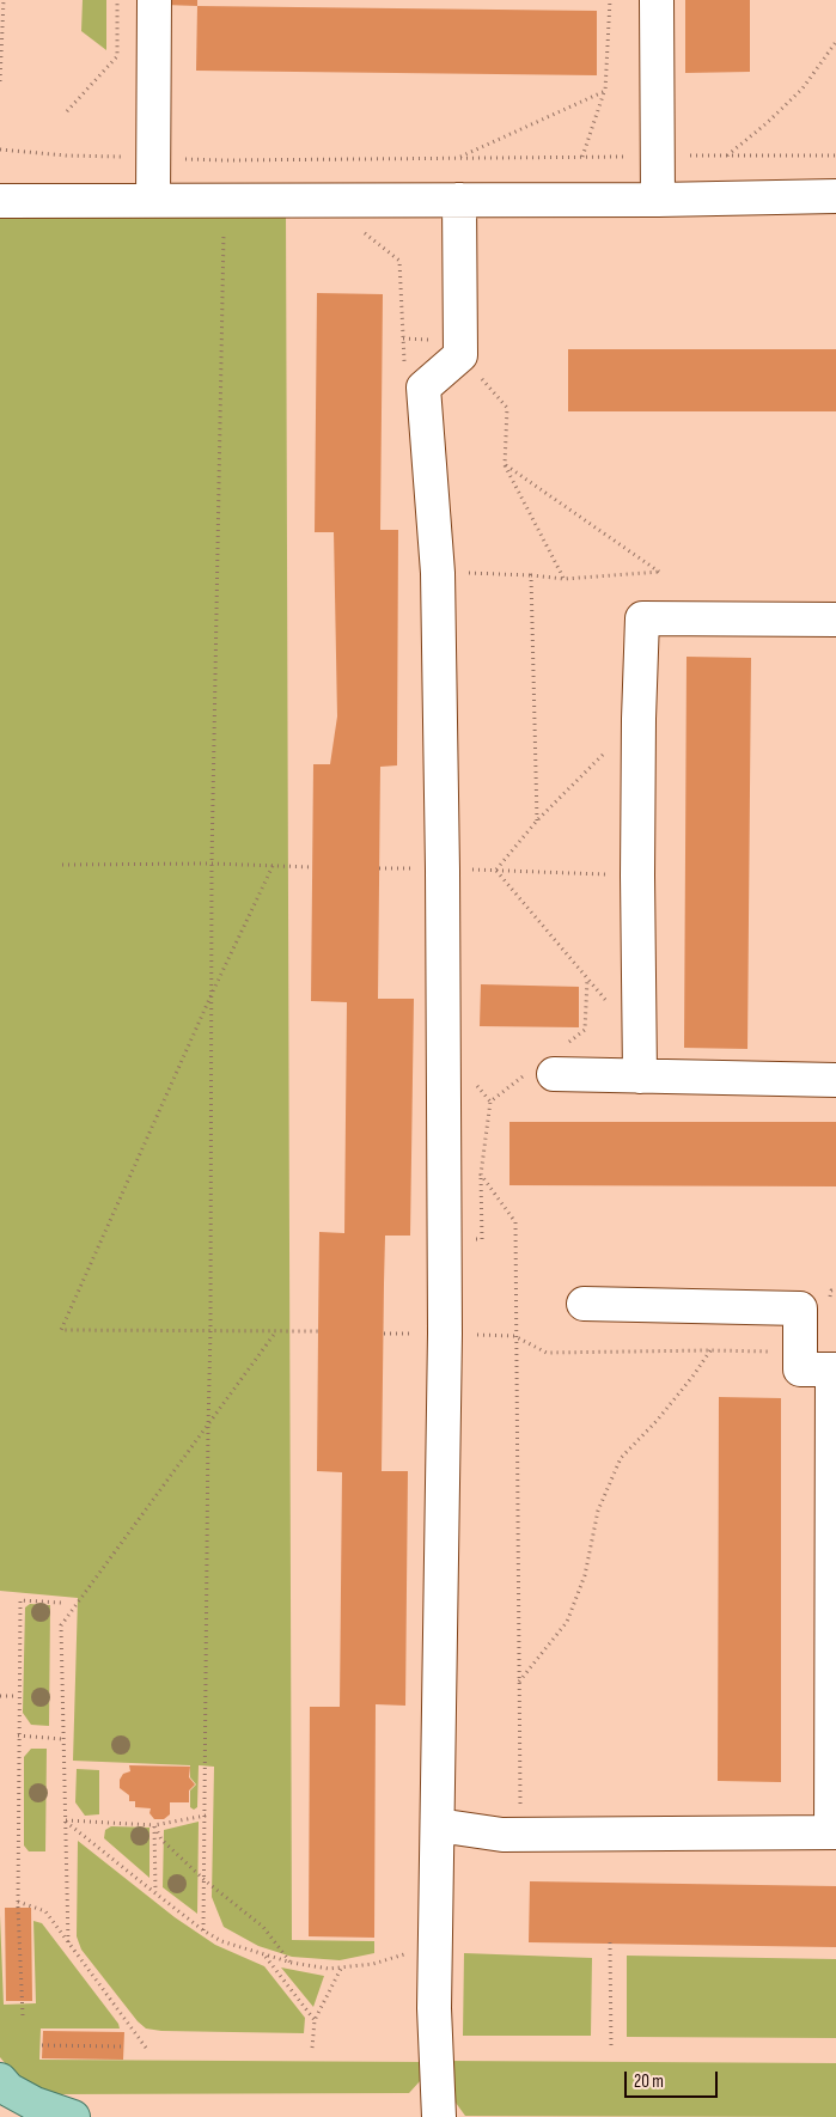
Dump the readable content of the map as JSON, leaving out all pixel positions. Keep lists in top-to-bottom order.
{
  "scale_bar": "20 m"
}
